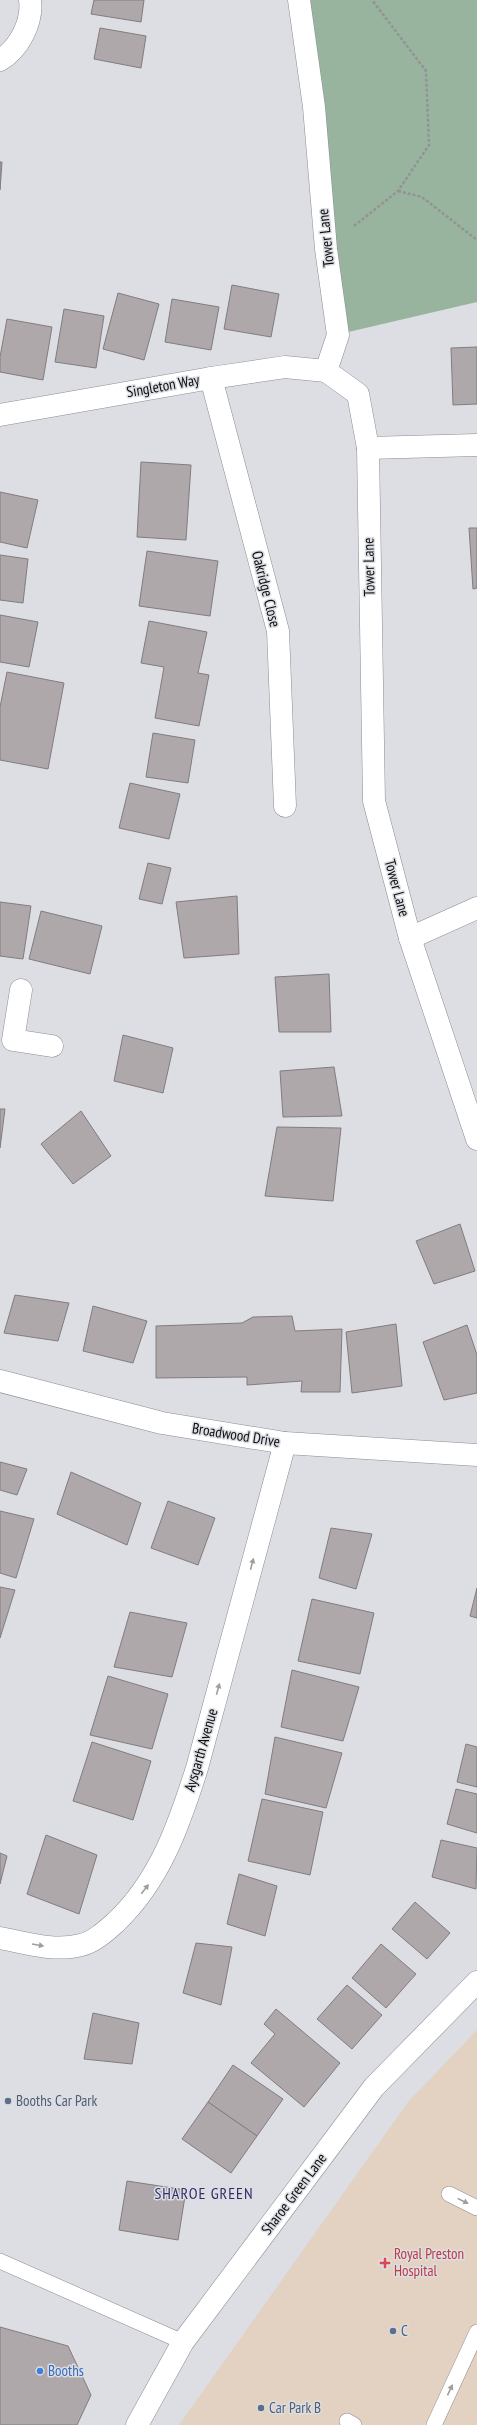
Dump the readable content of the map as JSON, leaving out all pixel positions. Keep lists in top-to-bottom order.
{
  "streets": {
    "street": [
      "Tower Lane",
      "Singleton Way",
      "Oakridge Close",
      "Broadwood Drive",
      "Aysgarth Avenue",
      "Sharoe Green Lane"
    ]
  },
  "crossings": [
    ["Tower Lane", "Singleton Way"],
    ["Singleton Way", "Oakridge Close"],
    ["Broadwood Drive", "Aysgarth Avenue"]
  ],
  "one_way": ["Aysgarth Avenue"],
  "districts": ["SHAROE GREEN"],
  "places": {
    "other": [
      "Booths Car Park",
      "C",
      "Booths",
      "Car Park B"
    ],
    "health": ["Royal Preston Hospital"]
  }
}
